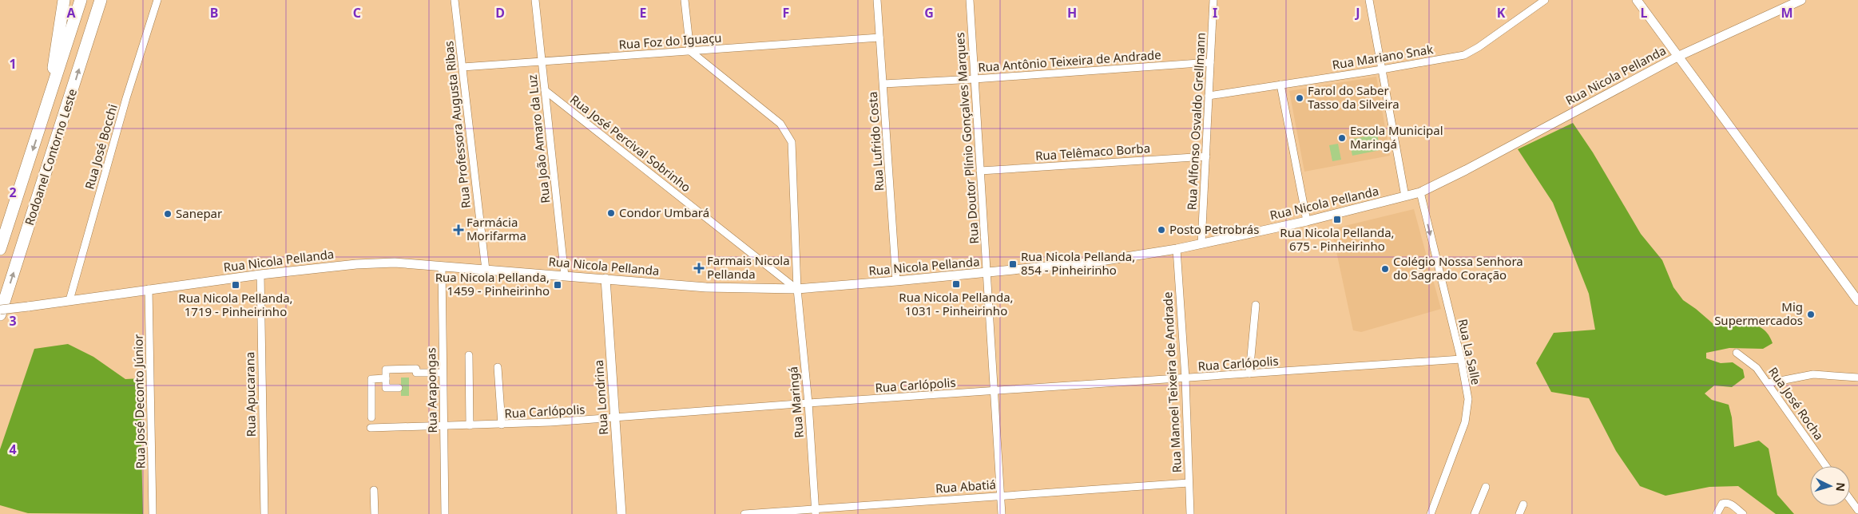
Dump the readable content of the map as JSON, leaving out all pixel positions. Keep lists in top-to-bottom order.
{
  "streets": {
    "highway": ["Rodoanel Contorno Leste"],
    "main road": ["Rua Nicola Pellanda", "Rua Londrina"],
    "street": [
      "Rua Foz do Iguaçu",
      "Rua Mariano Snak",
      "Rua Antônio Teixeira de Andrade",
      "Rua Alfonso Osvaldo Grellmann",
      "Rua Professora Augusta Ribas",
      "Rua Doutor Plínio Gonçalves Marques",
      "Rua João Amaro da Luz",
      "Rua Lufrido Costa",
      "Rua José Percival Sobrinho",
      "Rua José Bocchi",
      "Rua Telêmaco Borba",
      "Rua La Salle",
      "Rua Carlópolis",
      "Rua Manoel Teixeira de Andrade",
      "Rua Arapongas",
      "Rua Apucarana",
      "Rua José Deconto Júnior",
      "Rua Maringá",
      "Rua José Rocha",
      "Rua Abatiá"
    ]
  },
  "crossings": [
    ["Rua Foz do Iguaçu", "Rua Professora Augusta Ribas"],
    ["Rua Foz do Iguaçu", "Rua João Amaro da Luz"],
    ["Rua Foz do Iguaçu", "Rua Lufrido Costa"],
    ["Rua Foz do Iguaçu", "Rua Maringá"],
    ["Rua Mariano Snak", "Rua Alfonso Osvaldo Grellmann"],
    ["Rua Antônio Teixeira de Andrade", "Rua Alfonso Osvaldo Grellmann"],
    ["Rua Antônio Teixeira de Andrade", "Rua Doutor Plínio Gonçalves Marques"],
    ["Rua Antônio Teixeira de Andrade", "Rua Lufrido Costa"],
    ["Rua Nicola Pellanda", "Rua Alfonso Osvaldo Grellmann"],
    ["Rua Nicola Pellanda", "Rua Professora Augusta Ribas"],
    ["Rua Nicola Pellanda", "Rua Doutor Plínio Gonçalves Marques"],
    ["Rua Nicola Pellanda", "Rua João Amaro da Luz"],
    ["Rua Nicola Pellanda", "Rua Lufrido Costa"],
    ["Rua Nicola Pellanda", "Rua José Percival Sobrinho"],
    ["Rua Nicola Pellanda", "Rua José Bocchi"],
    ["Rua Nicola Pellanda", "Rua La Salle"],
    ["Rua Nicola Pellanda", "Rua Manoel Teixeira de Andrade"],
    ["Rua Nicola Pellanda", "Rua Arapongas"],
    ["Rua Nicola Pellanda", "Rua Apucarana"],
    ["Rua Nicola Pellanda", "Rua Londrina"],
    ["Rua Nicola Pellanda", "Rua José Deconto Júnior"],
    ["Rua Nicola Pellanda", "Rua Maringá"],
    ["Rua Alfonso Osvaldo Grellmann", "Rua Telêmaco Borba"],
    ["Rua Doutor Plínio Gonçalves Marques", "Rua Telêmaco Borba"],
    ["Rua Doutor Plínio Gonçalves Marques", "Rua Carlópolis"],
    ["Rua Doutor Plínio Gonçalves Marques", "Rua Abatiá"],
    ["Rua João Amaro da Luz", "Rua José Percival Sobrinho"],
    ["Rua José Percival Sobrinho", "Rua Maringá"],
    ["Rua La Salle", "Rua Carlópolis"],
    ["Rua Carlópolis", "Rua Manoel Teixeira de Andrade"],
    ["Rua Carlópolis", "Rua Arapongas"],
    ["Rua Carlópolis", "Rua Londrina"],
    ["Rua Carlópolis", "Rua Maringá"],
    ["Rua Manoel Teixeira de Andrade", "Rua Abatiá"],
    ["Rua Maringá", "Rua Abatiá"]
  ],
  "one_way": ["Rua La Salle"],
  "places": {
    "other": [
      "Farol do Saber Tasso da Silveira",
      "Escola Municipal Maringá",
      "Condor Umbará",
      "Sanepar",
      "Posto Petrobrás",
      "Colégio Nossa Senhora do Sagrado Coração",
      "Mig Supermercados"
    ],
    "transit": [
      "Rua Nicola Pellanda, 675 - Pinheirinho",
      "Rua Nicola Pellanda, 854 - Pinheirinho",
      "Rua Nicola Pellanda, 1031 - Pinheirinho",
      "Rua Nicola Pellanda, 1719 - Pinheirinho",
      "Rua Nicola Pellanda, 1459 - Pinheirinho"
    ],
    "health": ["Farmácia Morifarma", "Farmais Nicola Pellanda"]
  },
  "north": "right",
  "grid": {
    "columns": [
      "A",
      "B",
      "C",
      "D",
      "E",
      "F",
      "G",
      "H",
      "I",
      "J",
      "K",
      "L",
      "M"
    ],
    "rows": [
      "1",
      "2",
      "3",
      "4"
    ]
  }
}
